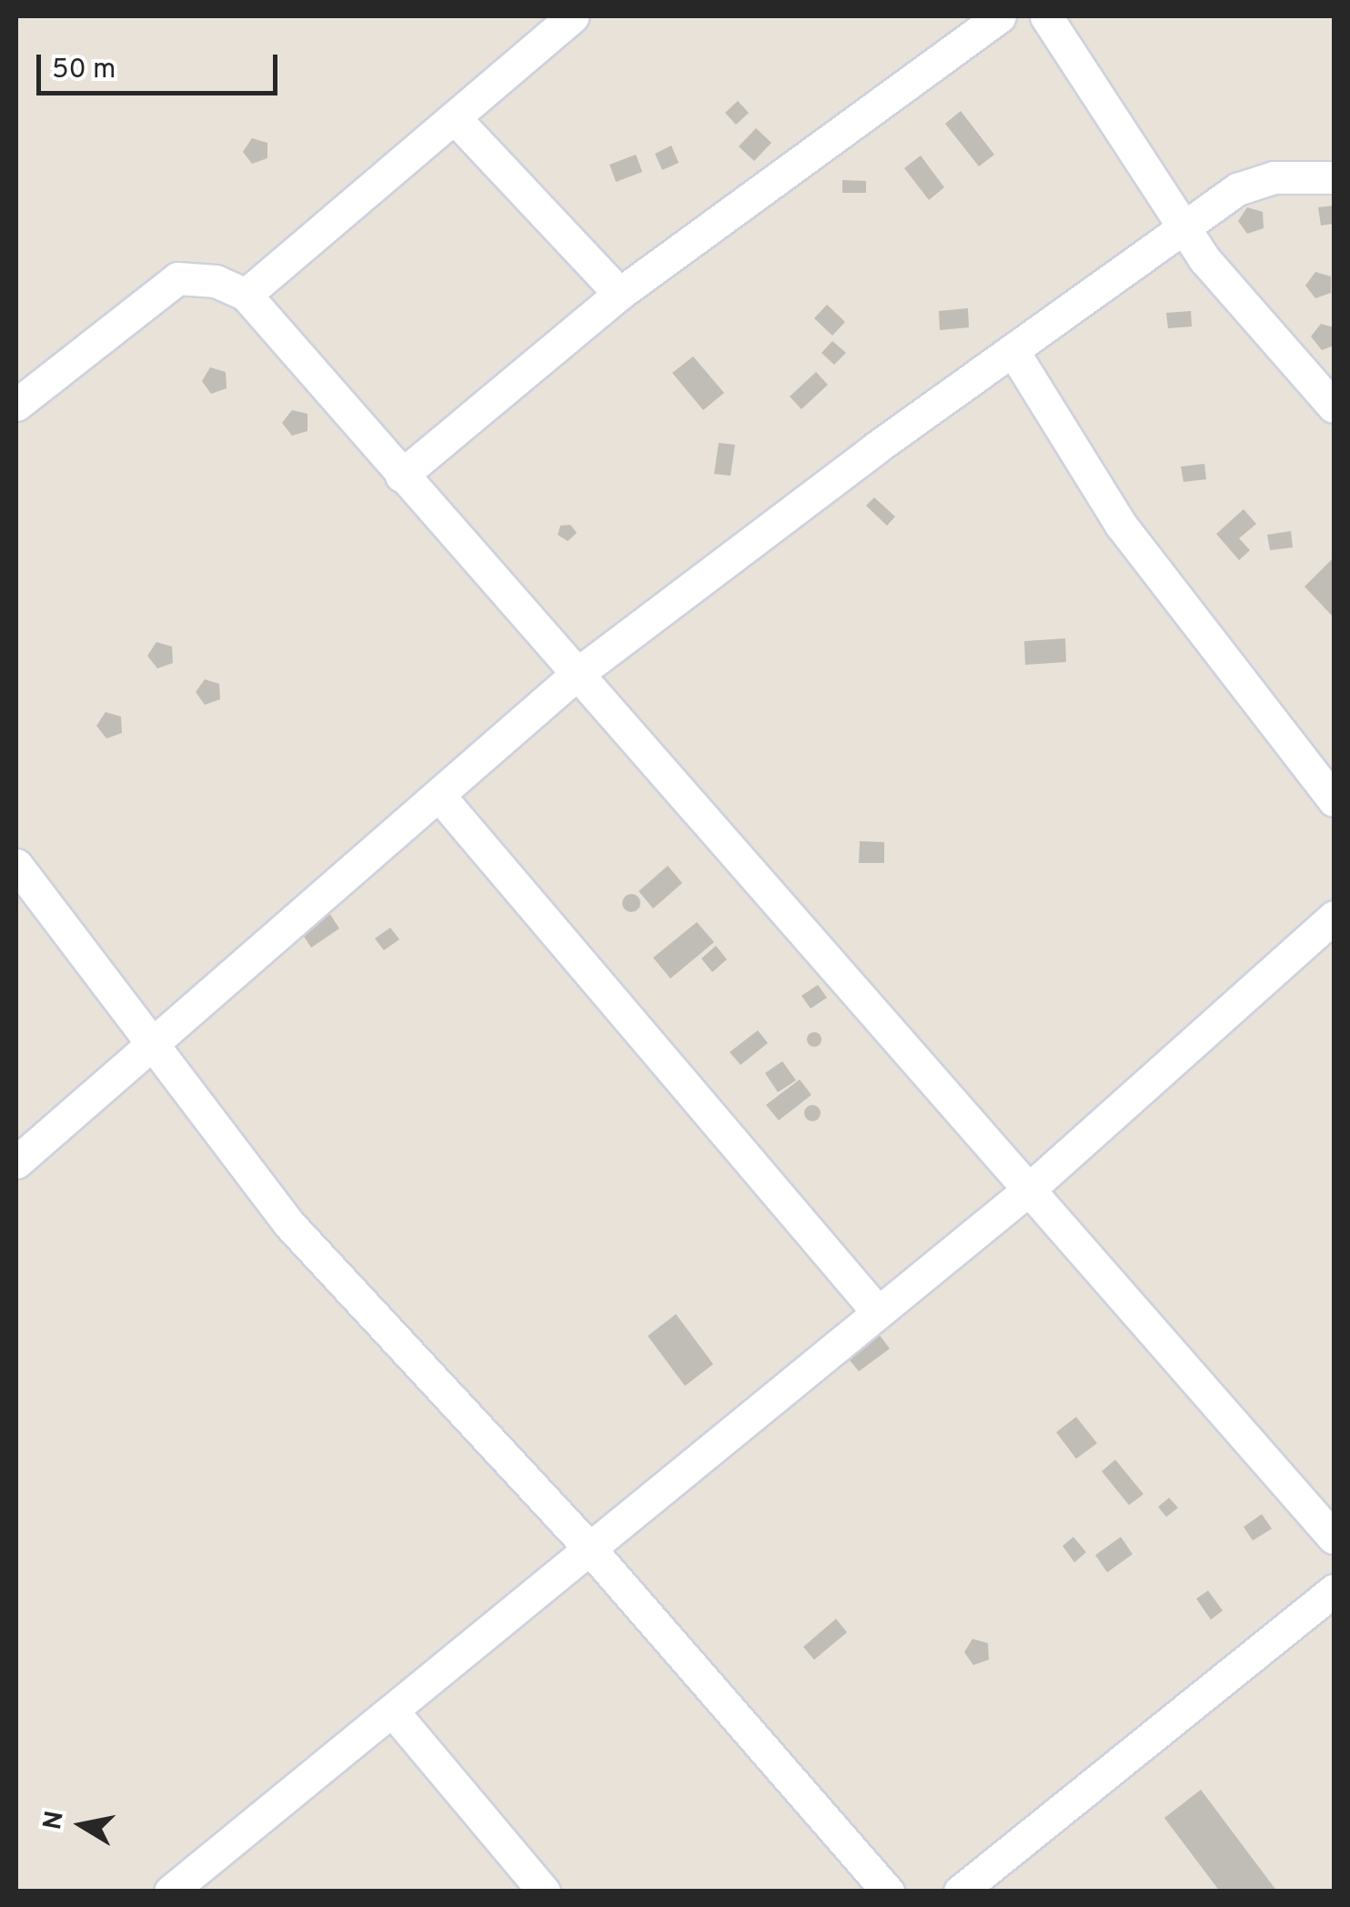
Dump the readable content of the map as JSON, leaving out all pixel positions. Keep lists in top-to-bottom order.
{
  "scale_bar": "50 m",
  "north": "left"
}
